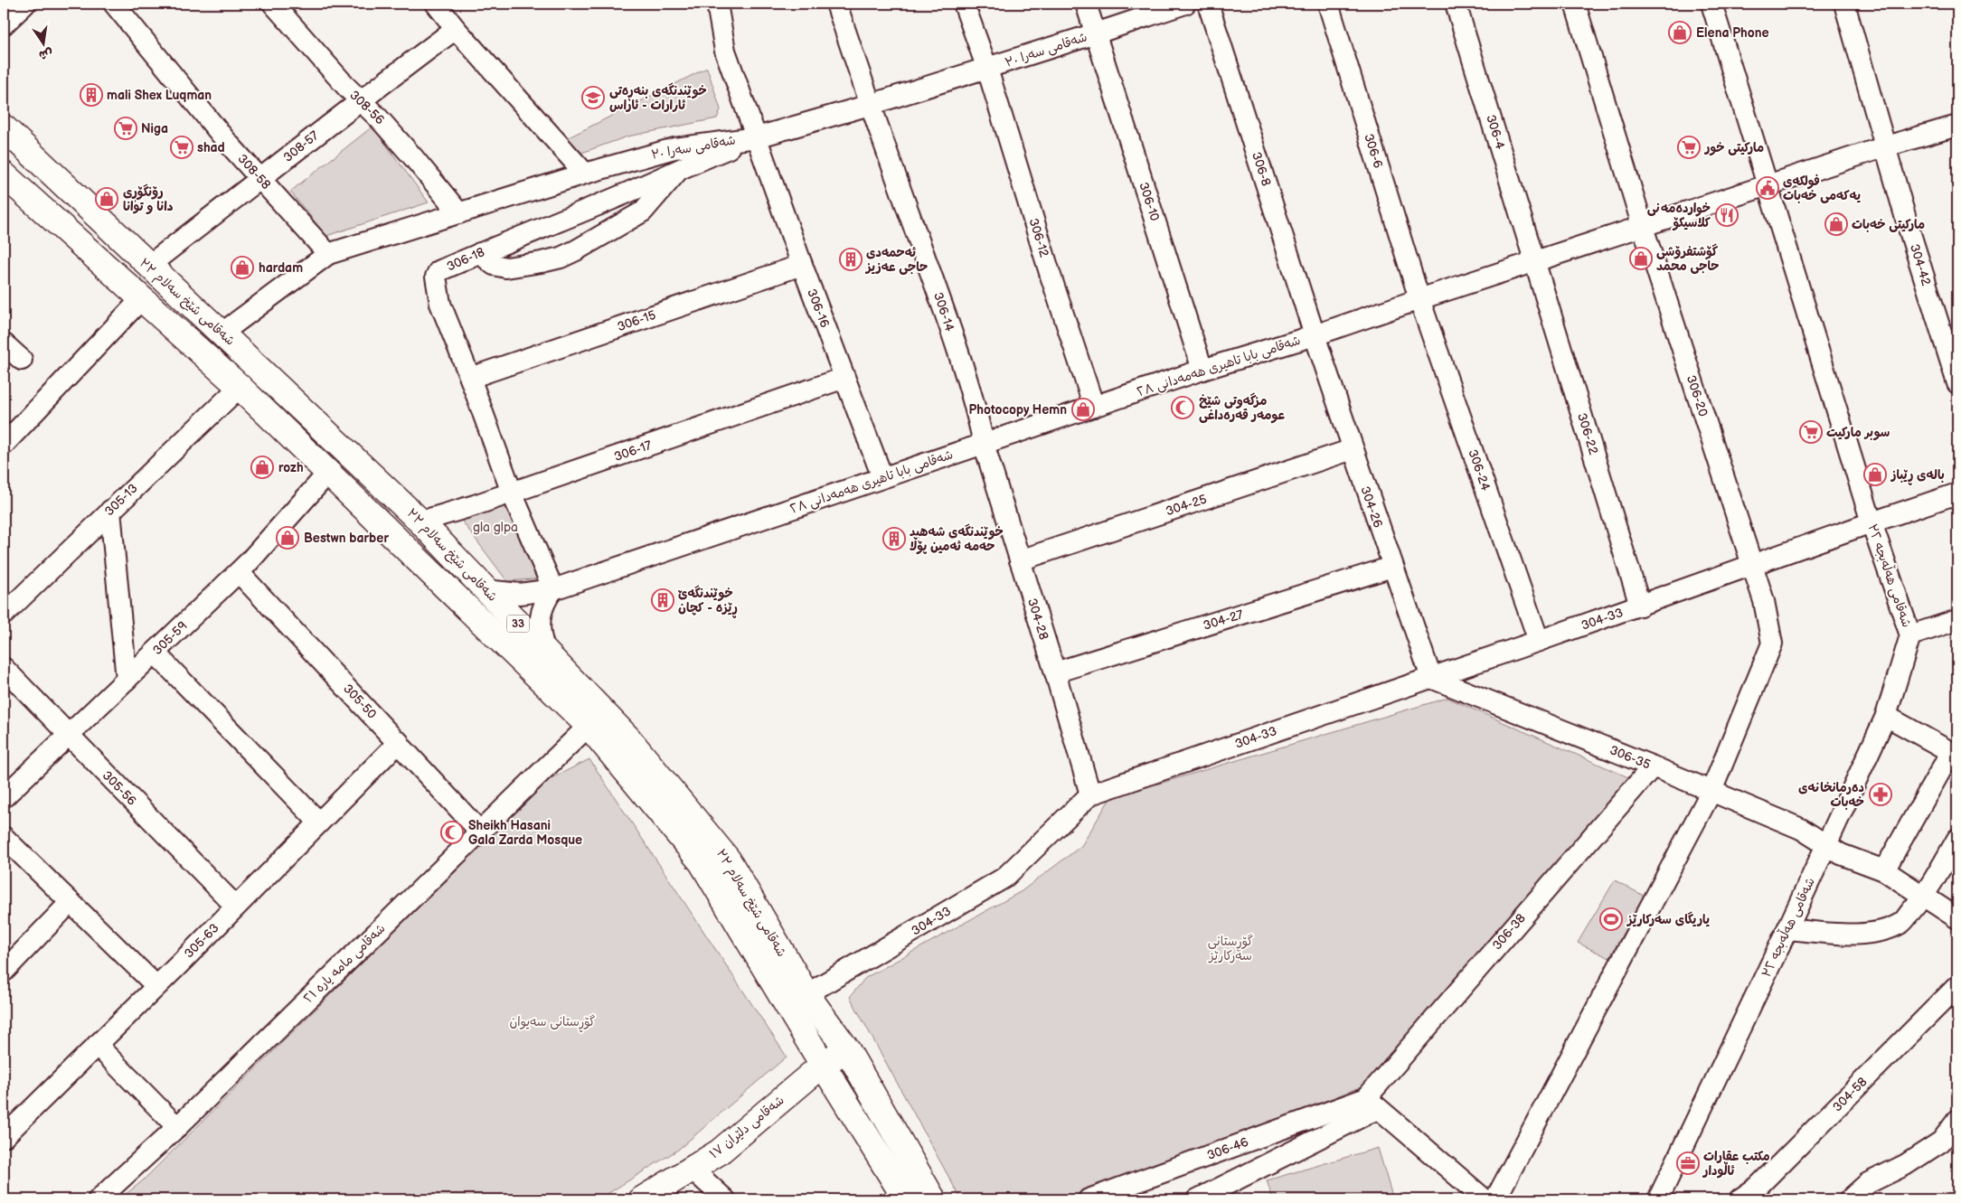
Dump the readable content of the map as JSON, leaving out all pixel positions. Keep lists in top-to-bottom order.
{
  "streets": {
    "main road": ["شەقامی شێخ سەلام ٣٣", "33", "شەقامی دلێران ١٧"],
    "street": [
      "شەقامی سەرا ٣٠",
      "308-56",
      "306-4",
      "308-57",
      "306-6",
      "306-8",
      "308-58",
      "306-10",
      "306-12",
      "306-18",
      "304-42",
      "306-16",
      "306-14",
      "306-15",
      "شەقامی بابا تاهیری هەمەدانی ٢٨",
      "306-20",
      "306-22",
      "306-17",
      "306-24",
      "305-13",
      "304-25",
      "304-26",
      "شەقامی هەڵەبجە ٣٢",
      "304-28",
      "304-33",
      "304-27",
      "305-59",
      "305-50",
      "306-35",
      "305-56",
      "306-38",
      "305-63",
      "شەقامی مامە یارە ٢١",
      "304-58",
      "306-46"
    ]
  },
  "crossings": [
    ["شەقامی سەرا ٣٠", "308-56"],
    ["شەقامی سەرا ٣٠", "308-58"],
    ["شەقامی سەرا ٣٠", "306-10"],
    ["شەقامی سەرا ٣٠", "306-12"],
    ["شەقامی سەرا ٣٠", "306-18"],
    ["شەقامی سەرا ٣٠", "شەقامی شێخ سەلام ٣٣"],
    ["شەقامی سەرا ٣٠", "306-16"],
    ["شەقامی سەرا ٣٠", "306-14"],
    ["308-56", "308-57"],
    ["306-4", "شەقامی بابا تاهیری هەمەدانی ٢٨"],
    ["306-4", "306-22"],
    ["308-57", "308-58"],
    ["308-57", "شەقامی شێخ سەلام ٣٣"],
    ["306-6", "شەقامی بابا تاهیری هەمەدانی ٢٨"],
    ["306-6", "306-24"],
    ["306-8", "شەقامی بابا تاهیری هەمەدانی ٢٨"],
    ["306-8", "304-26"],
    ["306-10", "شەقامی بابا تاهیری هەمەدانی ٢٨"],
    ["306-12", "شەقامی بابا تاهیری هەمەدانی ٢٨"],
    ["306-18", "306-16"],
    ["306-18", "306-15"],
    ["306-18", "شەقامی بابا تاهیری هەمەدانی ٢٨"],
    ["306-18", "306-17"],
    ["304-42", "شەقامی بابا تاهیری هەمەدانی ٢٨"],
    ["شەقامی شێخ سەلام ٣٣", "شەقامی بابا تاهیری هەمەدانی ٢٨"],
    ["شەقامی شێخ سەلام ٣٣", "306-17"],
    ["شەقامی شێخ سەلام ٣٣", "305-13"],
    ["شەقامی شێخ سەلام ٣٣", "304-33"],
    ["شەقامی شێخ سەلام ٣٣", "305-59"],
    ["شەقامی شێخ سەلام ٣٣", "شەقامی مامە یارە ٢١"],
    ["شەقامی شێخ سەلام ٣٣", "شەقامی دلێران ١٧"],
    ["306-16", "306-15"],
    ["306-16", "شەقامی بابا تاهیری هەمەدانی ٢٨"],
    ["306-16", "306-17"],
    ["306-14", "شەقامی بابا تاهیری هەمەدانی ٢٨"],
    ["306-14", "304-28"],
    ["شەقامی بابا تاهیری هەمەدانی ٢٨", "306-20"],
    ["شەقامی بابا تاهیری هەمەدانی ٢٨", "306-22"],
    ["شەقامی بابا تاهیری هەمەدانی ٢٨", "306-24"],
    ["شەقامی بابا تاهیری هەمەدانی ٢٨", "304-26"],
    ["شەقامی بابا تاهیری هەمەدانی ٢٨", "شەقامی هەڵەبجە ٣٢"],
    ["شەقامی بابا تاهیری هەمەدانی ٢٨", "304-28"],
    ["306-20", "304-33"],
    ["306-20", "306-35"],
    ["306-22", "304-33"],
    ["306-24", "304-33"],
    ["304-25", "304-26"],
    ["304-25", "304-28"],
    ["304-26", "304-33"],
    ["304-26", "304-27"],
    ["304-26", "306-35"],
    ["شەقامی هەڵەبجە ٣٢", "304-33"],
    ["شەقامی هەڵەبجە ٣٢", "306-35"],
    ["304-28", "304-33"],
    ["304-28", "304-27"],
    ["304-33", "306-35"],
    ["305-59", "305-50"],
    ["305-59", "305-56"],
    ["305-50", "305-63"],
    ["305-50", "شەقامی مامە یارە ٢١"],
    ["306-35", "306-38"],
    ["305-56", "305-63"],
    ["306-38", "306-46"]
  ],
  "parks": ["gla glpa", "گۆڕستانی سەرکارێز", "گۆڕستانی سەیوان"],
  "places": {
    "shop": [
      "Elena Phone",
      "ڕۆنگۆڕی دانا و توانا",
      "مارکیتی خەبات",
      "گۆشتفرۆشی حاجی محمد",
      "hardam",
      "Photocopy Hemn",
      "rozh",
      "بالەی ڕێباز",
      "Bestwn barber"
    ],
    "building": [
      "mali Shex Luqman",
      "ئەحمەدی حاجی عەزیز",
      "خوێندنگەی شەهید حەمە ئەمین پۆڵا",
      "خوێندنگەێ ڕێزە - کچان"
    ],
    "school or university": ["خوێندنگەی بنەڕەتی ئارارات - ئاراس"],
    "supermarket": [
      "Niga",
      "shad",
      "مارکیتی خور",
      "سوبر مارکیت"
    ],
    "public building": ["فولکه‌ی یه‌که‌می خه‌بات"],
    "restaurant": ["خواردەمەنی کلاسیکۆ"],
    "mosque": ["مزگەوتی شێخ عومەر قەرەداغی", "Sheikh Hasani Gala Zarda Mosque"],
    "pharmacy": ["دەرمانخانەی خەبات"],
    "sports": ["یاریگای سەرکارێز"],
    "office": ["مكتب عقارات ئاڵودار"]
  },
  "north": "bottom"
}
